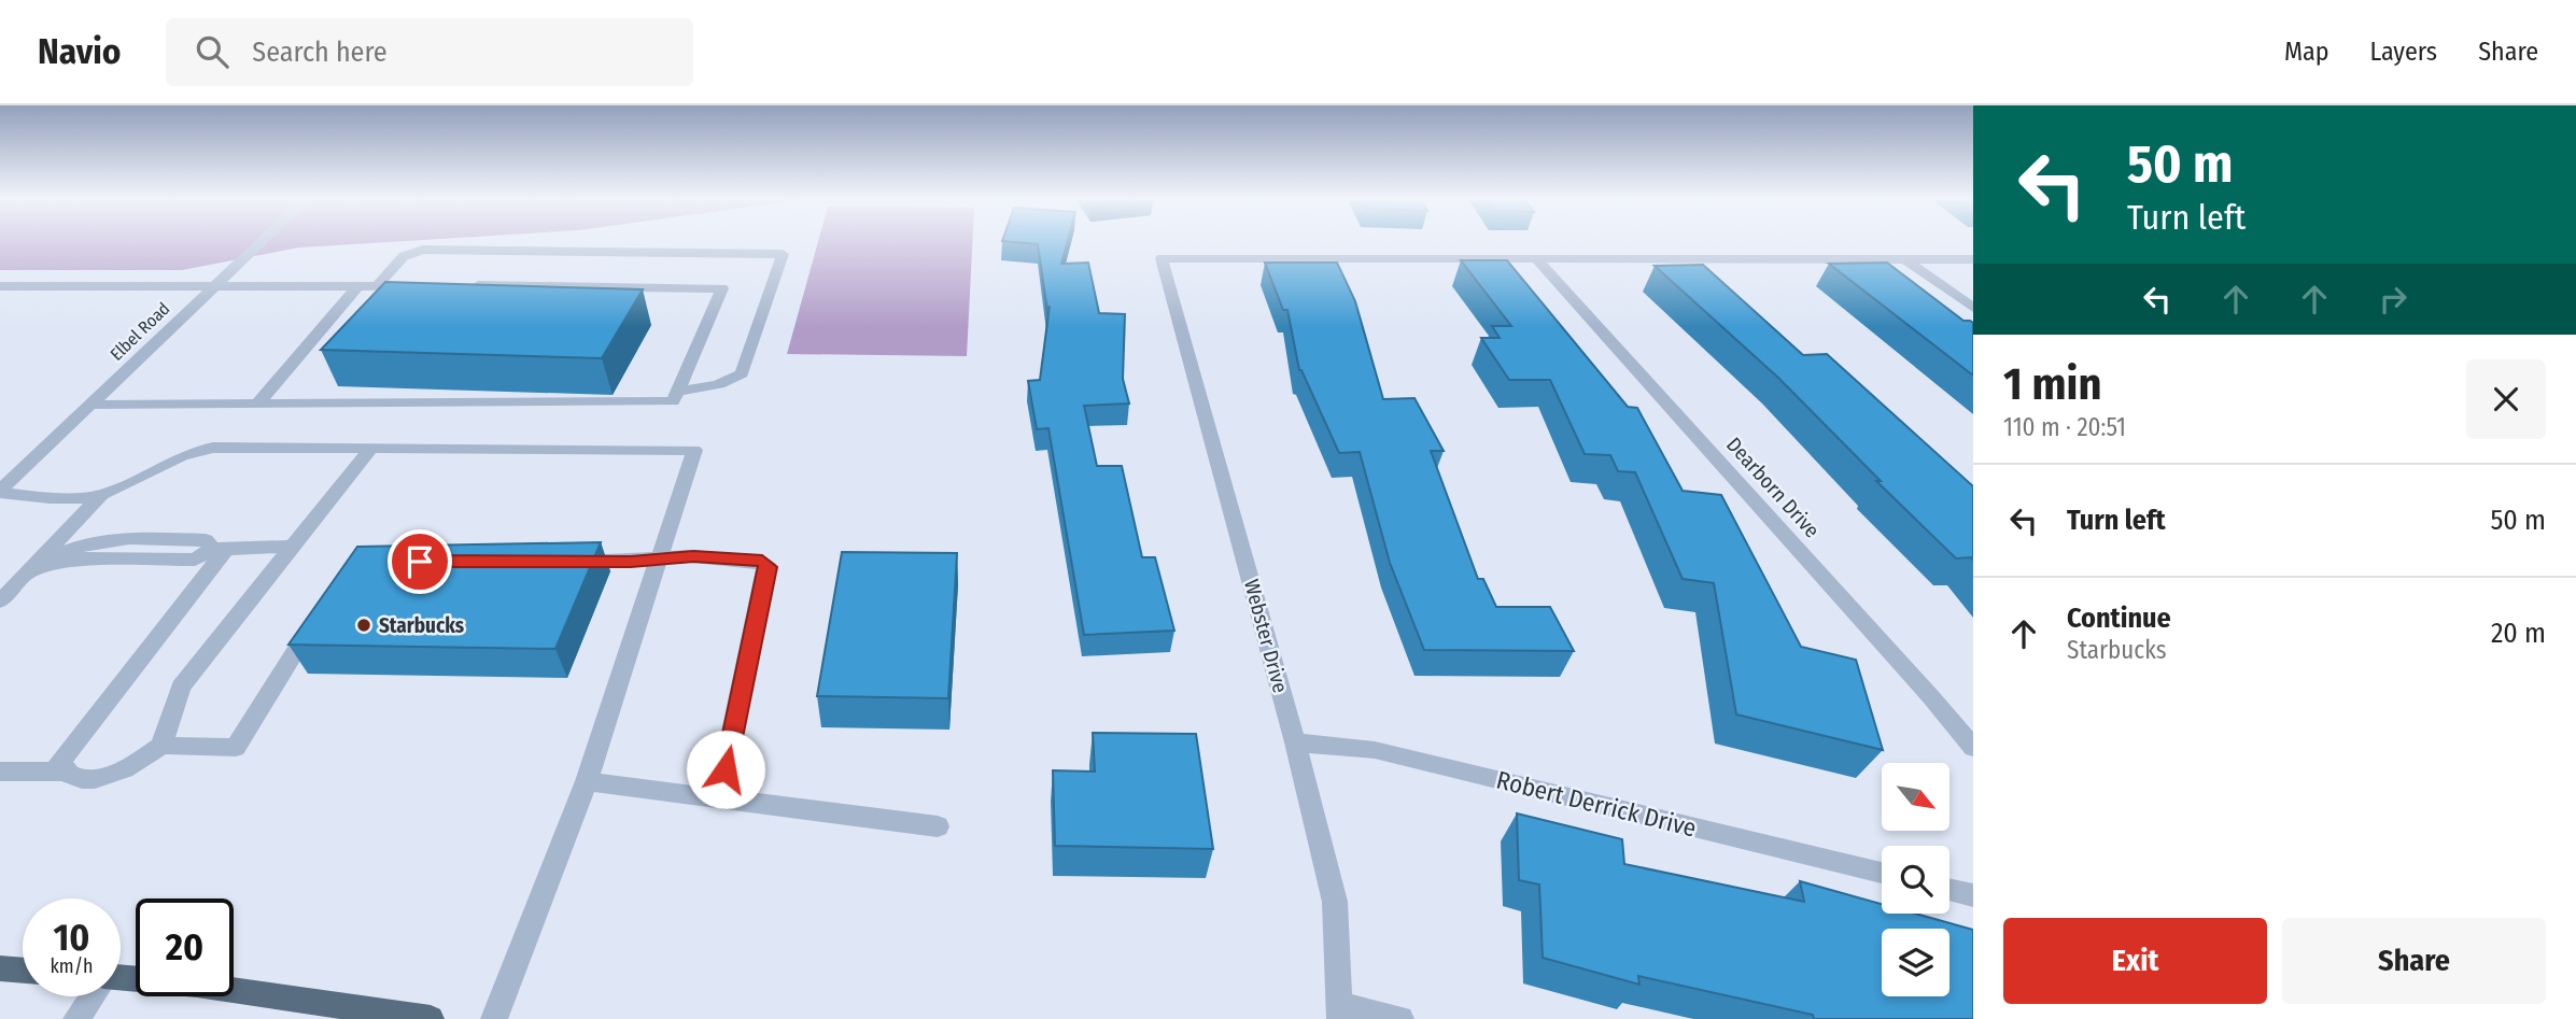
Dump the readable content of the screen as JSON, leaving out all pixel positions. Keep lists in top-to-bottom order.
{
  "streets": {
    "street": [
      "Elbel Road",
      "Dearborn Drive",
      "Webster Drive",
      "Robert Derrick Drive"
    ]
  },
  "crossings": [
    ["Dearborn Drive", "Webster Drive"],
    ["Webster Drive", "Robert Derrick Drive"]
  ],
  "places": ["Starbucks"],
  "north": "bottom right",
  "page": {
    "header": "Navio",
    "search": "Search here",
    "nav": ["Map", "Layers", "Share"],
    "turn": ["50 m", "Turn left"],
    "heading": ["1 min", "110 m · 20:51"],
    "list": [
      {
        "name": "Turn left",
        "value": "50 m"
      },
      {
        "name": "Continue",
        "note": "Starbucks",
        "value": "20 m"
      }
    ],
    "speed": "10 km/h",
    "limit": "20",
    "buttons": ["Exit", "Share"]
  }
}
